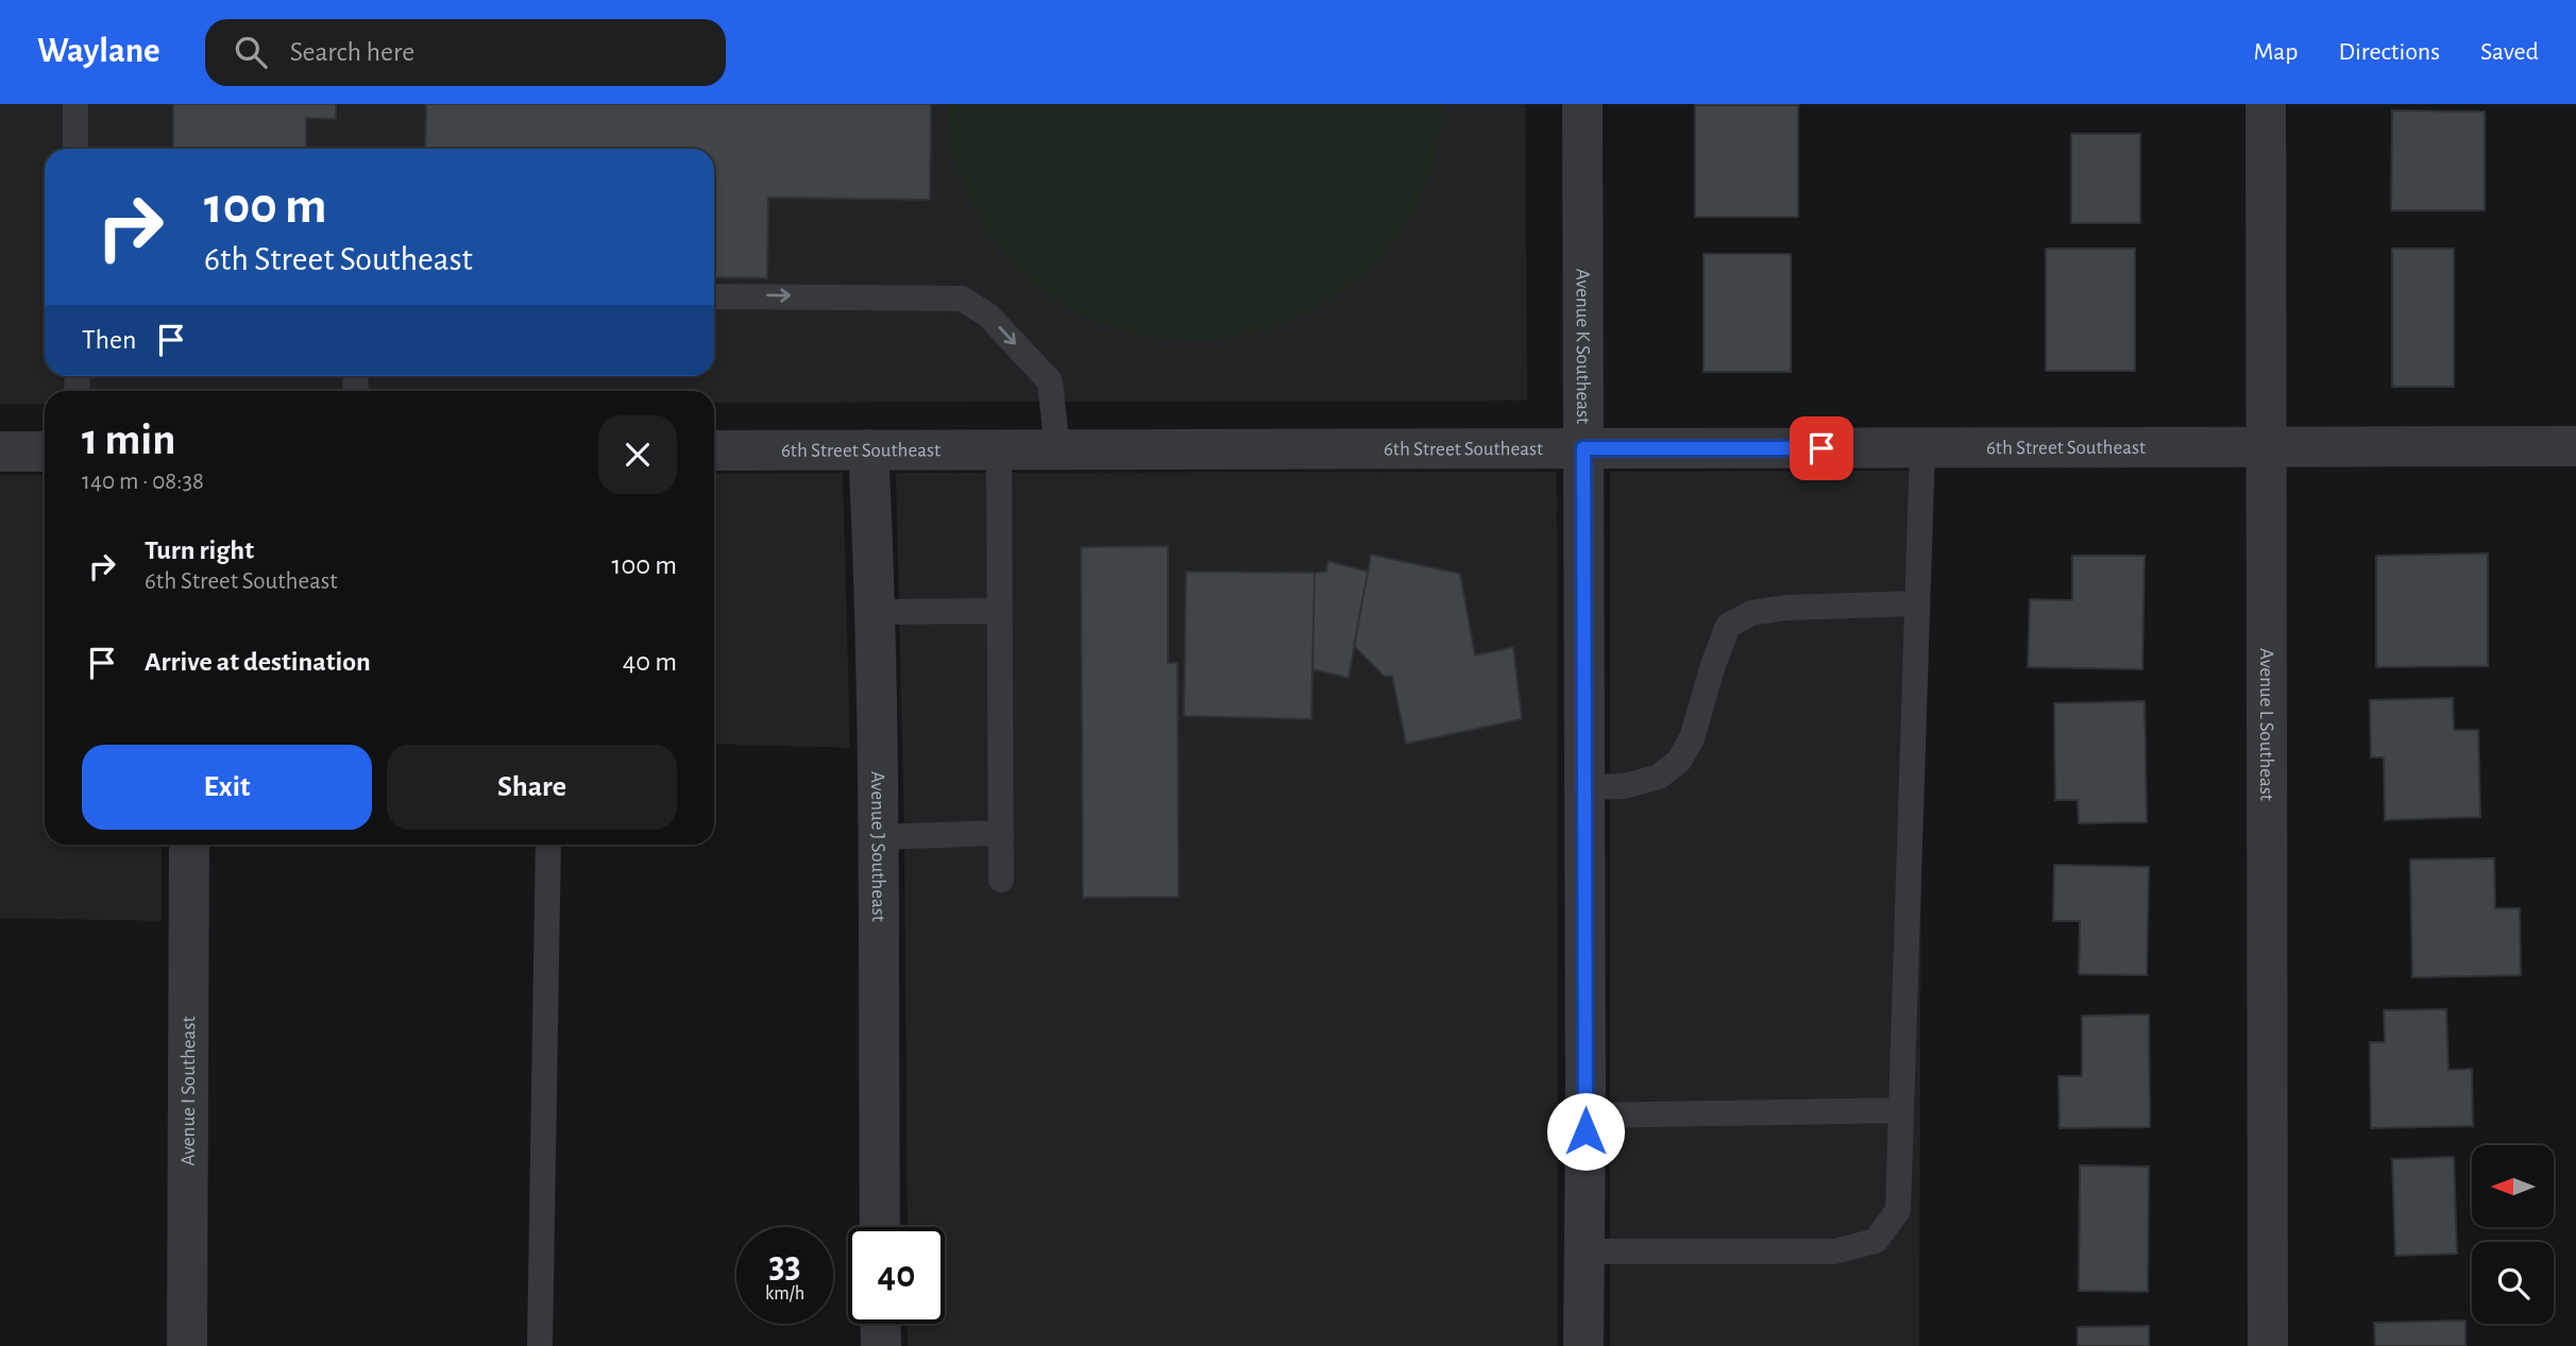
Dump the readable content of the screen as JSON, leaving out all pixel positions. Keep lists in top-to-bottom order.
{
  "streets": {
    "street": [
      "Avenue K Southeast",
      "6th Street Southeast",
      "Avenue L Southeast",
      "Avenue J Southeast",
      "Avenue I Southeast"
    ]
  },
  "crossings": [
    ["Avenue K Southeast", "6th Street Southeast"],
    ["6th Street Southeast", "Avenue L Southeast"],
    ["6th Street Southeast", "Avenue J Southeast"]
  ],
  "north": "left",
  "page": {
    "header": "Waylane",
    "search": "Search here",
    "nav": ["Map", "Directions", "Saved"],
    "turn": ["100 m", "6th Street Southeast"],
    "then": "Then",
    "heading": ["1 min", "140 m · 08:38"],
    "list": [
      {
        "name": "Turn right",
        "note": "6th Street Southeast",
        "value": "100 m"
      },
      {
        "name": "Arrive at destination",
        "value": "40 m"
      }
    ],
    "buttons": ["Exit", "Share"],
    "speed": "33 km/h",
    "limit": "40"
  }
}
